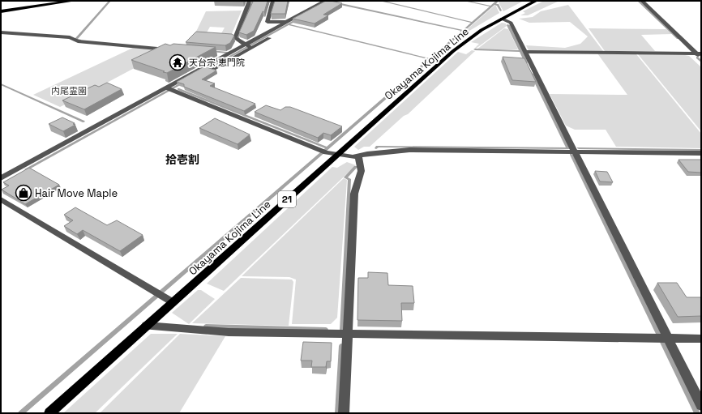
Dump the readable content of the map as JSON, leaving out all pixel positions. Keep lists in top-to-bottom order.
{
  "streets": {
    "main road": ["Okayama Kojima Line", "21"]
  },
  "districts": ["拾壱割"],
  "parks": ["内尾霊園"],
  "places": {
    "temple": ["天台宗 恵門院"],
    "shop": ["Hair Move Maple"]
  }
}
